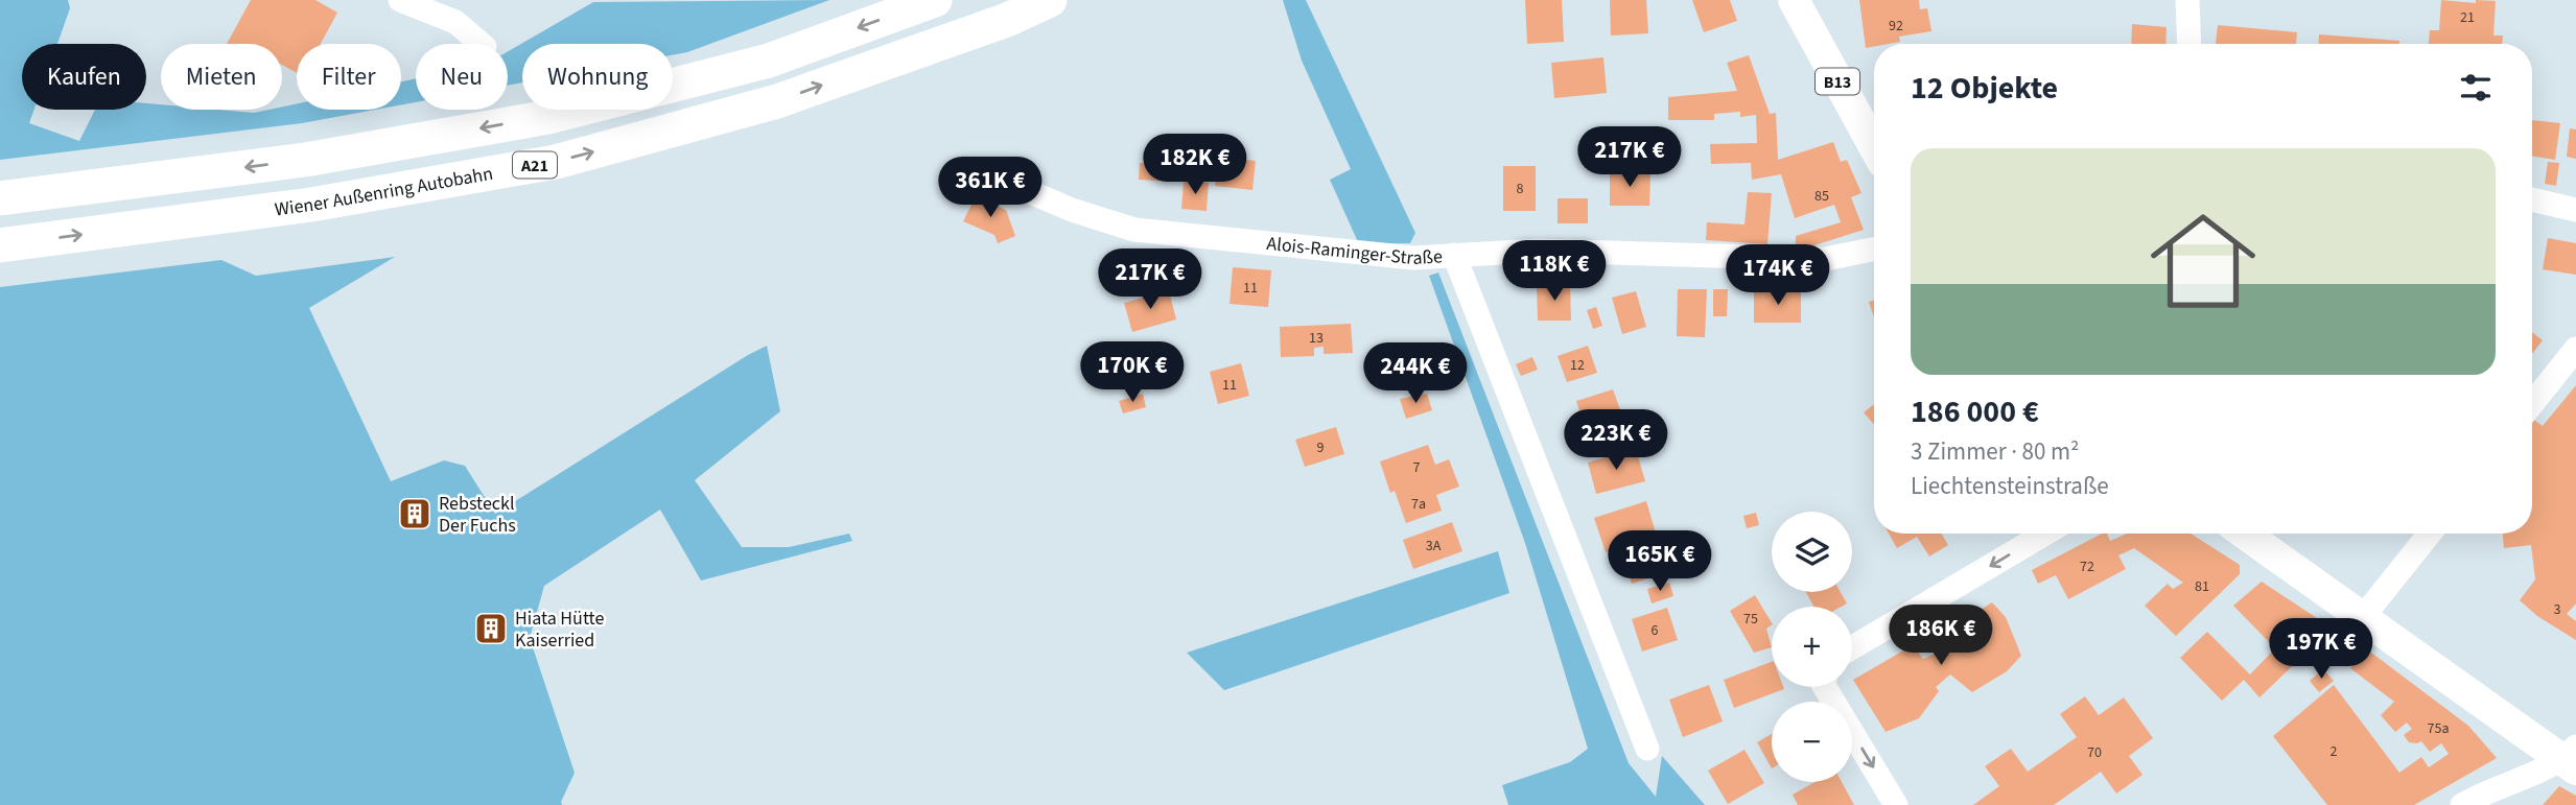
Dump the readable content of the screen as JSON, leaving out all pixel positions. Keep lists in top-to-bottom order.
{
  "streets": {
    "highway": ["A21", "Wiener Außenring Autobahn"],
    "main road": ["B13"],
    "street": ["Alois-Raminger-Straße"]
  },
  "places": {
    "building": ["Rebsteckl Der Fuchs", "Hiata Hütte Kaiserried"]
  },
  "house_numbers": [
    "21",
    "92",
    "8",
    "85",
    "11",
    "13",
    "12",
    "11",
    "9",
    "7",
    "7a",
    "3A",
    "72",
    "81",
    "3",
    "75",
    "6",
    "75a",
    "2",
    "70"
  ],
  "page": {
    "chip": [
      "Kaufen",
      "Mieten",
      "Filter",
      "Neu",
      "Wohnung"
    ],
    "heading": "12 Objekte",
    "price": [
      "217K €",
      "182K €",
      "361K €",
      "118K €",
      "174K €",
      "217K €",
      "170K €",
      "244K €",
      "223K €",
      "165K €",
      "186K €",
      "197K €"
    ],
    "list": [
      {
        "name": "186 000 €",
        "note": "3 Zimmer · 80 m² · Liechtensteinstraße"
      }
    ],
    "map_buttons": ["+", "−"]
  }
}
